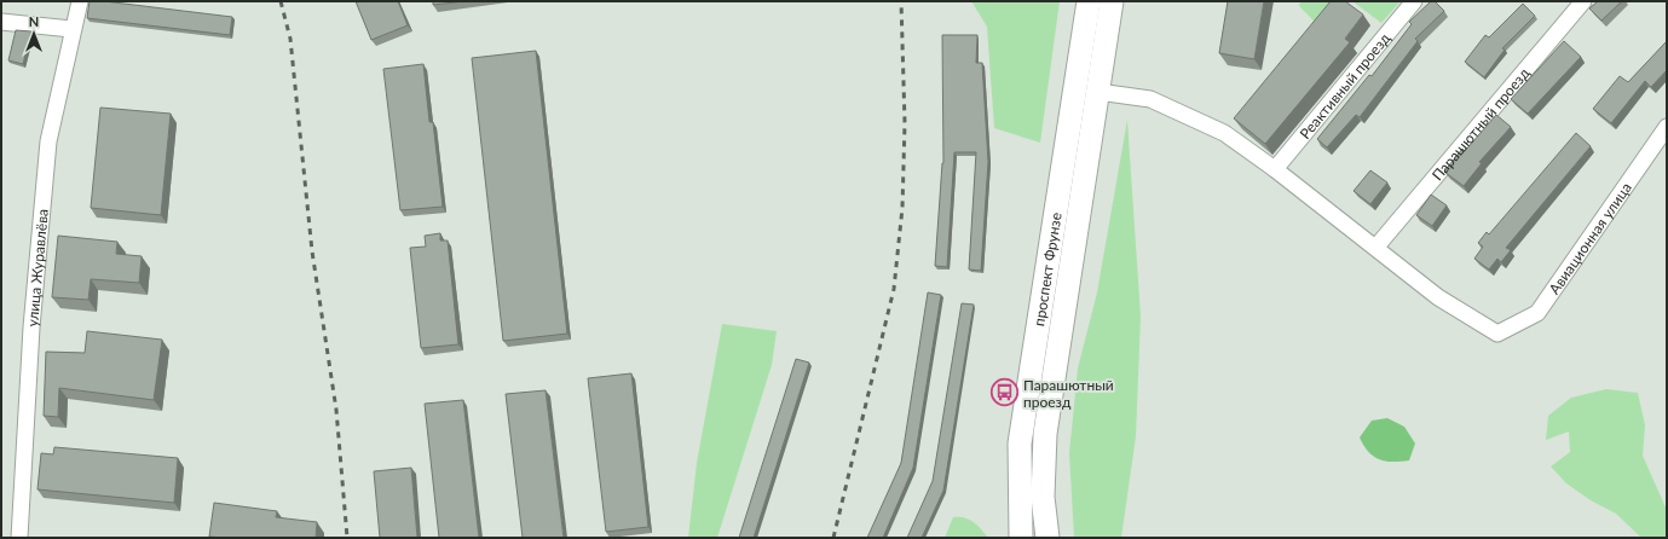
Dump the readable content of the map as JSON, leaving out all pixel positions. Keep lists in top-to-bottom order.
{
  "streets": {
    "main road": ["проспект Фрунзе"],
    "street": [
      "Реактивный проезд",
      "Парашютный проезд",
      "Авиационная улица",
      "улица Журавлёва"
    ]
  },
  "crossings": [
    ["Парашютный проезд", "Авиационная улица"]
  ],
  "places": {
    "bus stop": ["Парашютный проезд"]
  },
  "north": "top"
}
